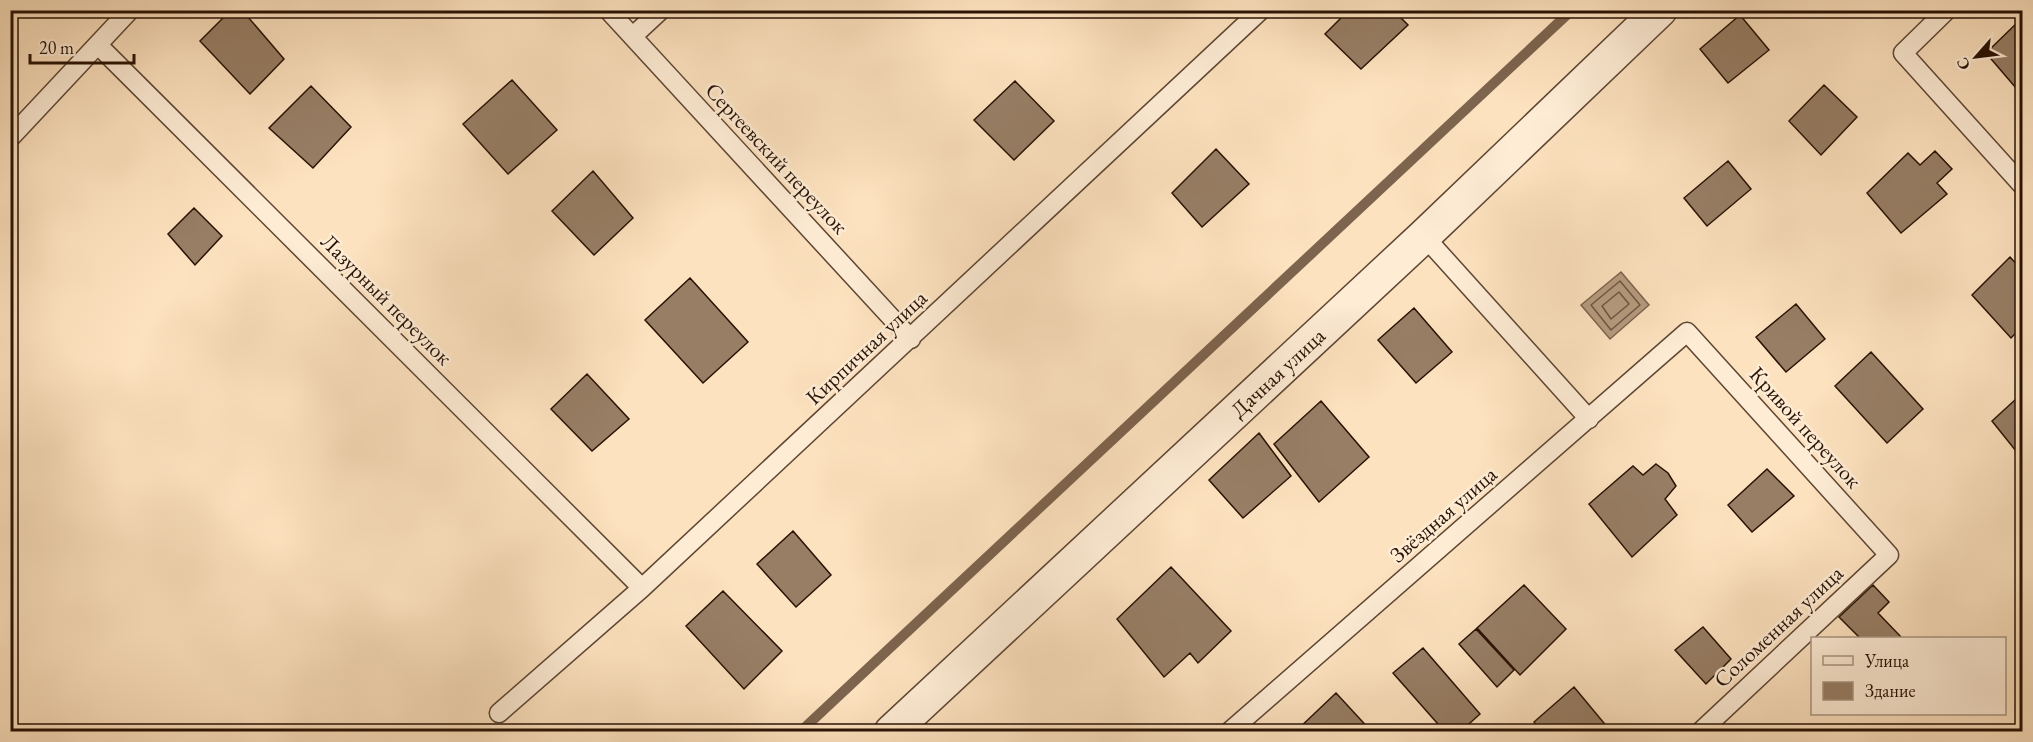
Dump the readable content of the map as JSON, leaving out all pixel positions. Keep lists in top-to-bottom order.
{
  "streets": {
    "street": ["Дачная улица"],
    "lane": [
      "Сергеевский переулок",
      "Лазурный переулок",
      "Кирпичная улица",
      "Кривой переулок",
      "Звёздная улица",
      "Соломенная улица"
    ]
  },
  "crossings": [
    ["Сергеевский переулок", "Кирпичная улица"],
    ["Лазурный переулок", "Кирпичная улица"],
    ["Кривой переулок", "Звёздная улица"],
    ["Кривой переулок", "Соломенная улица"]
  ],
  "legend": ["Улица", "Здание"],
  "scale_bar": "20 m",
  "north": "bottom left"
}
